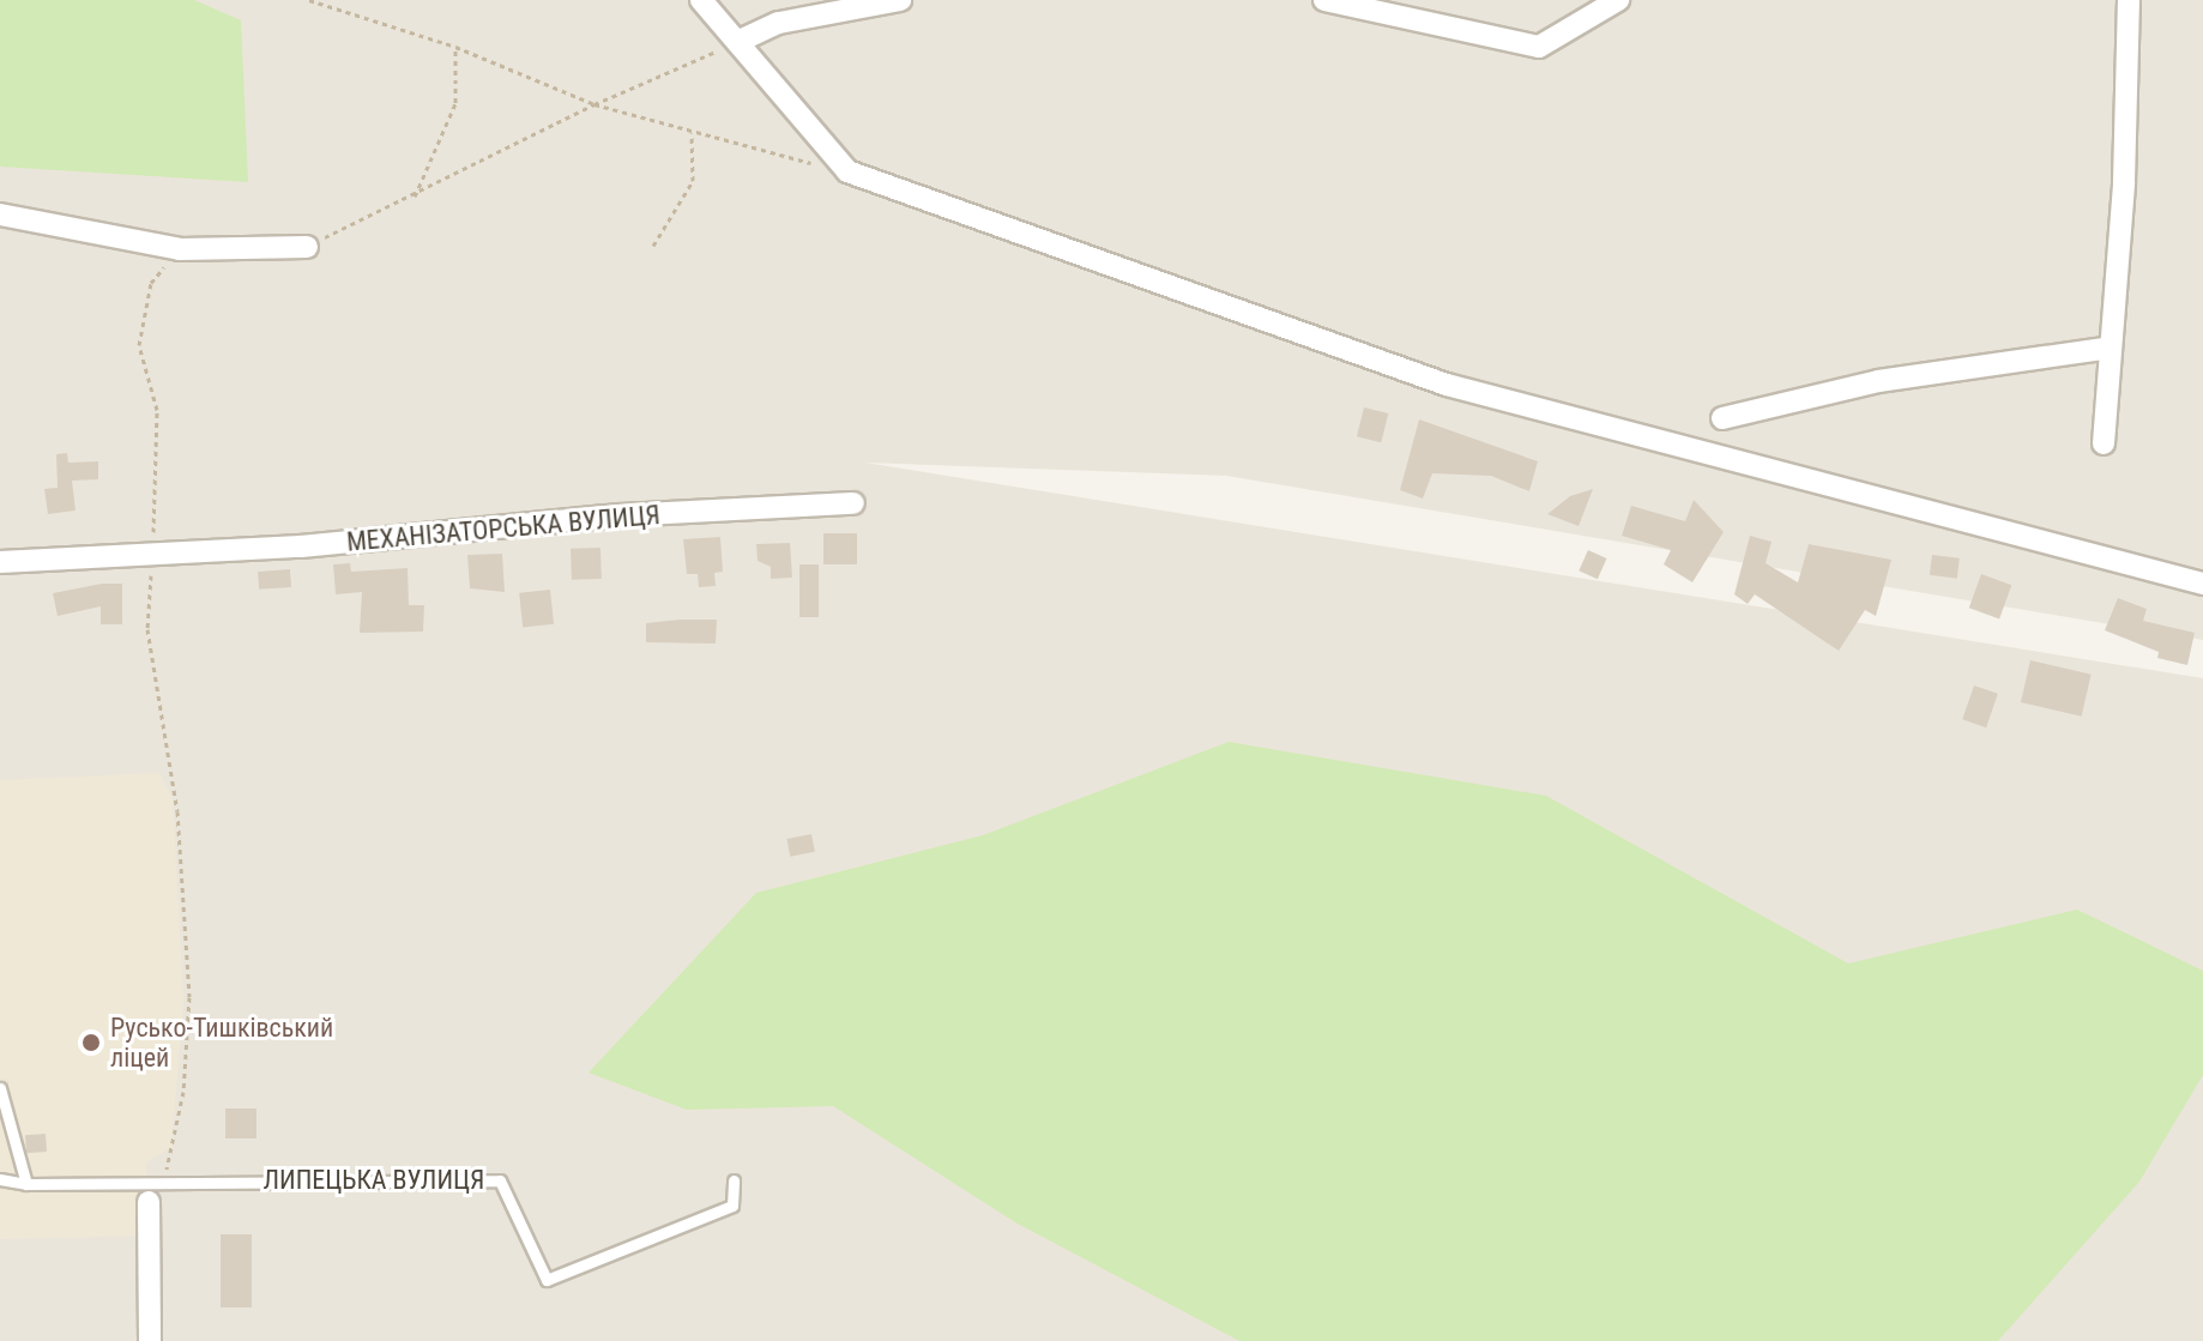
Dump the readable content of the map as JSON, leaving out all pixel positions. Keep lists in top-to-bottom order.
{
  "streets": {
    "street": ["МЕХАНІЗАТОРСЬКА ВУЛИЦЯ"],
    "lane": ["ЛИПЕЦЬКА ВУЛИЦЯ"]
  },
  "places": ["Русько-Тишківський ліцей"]
}
